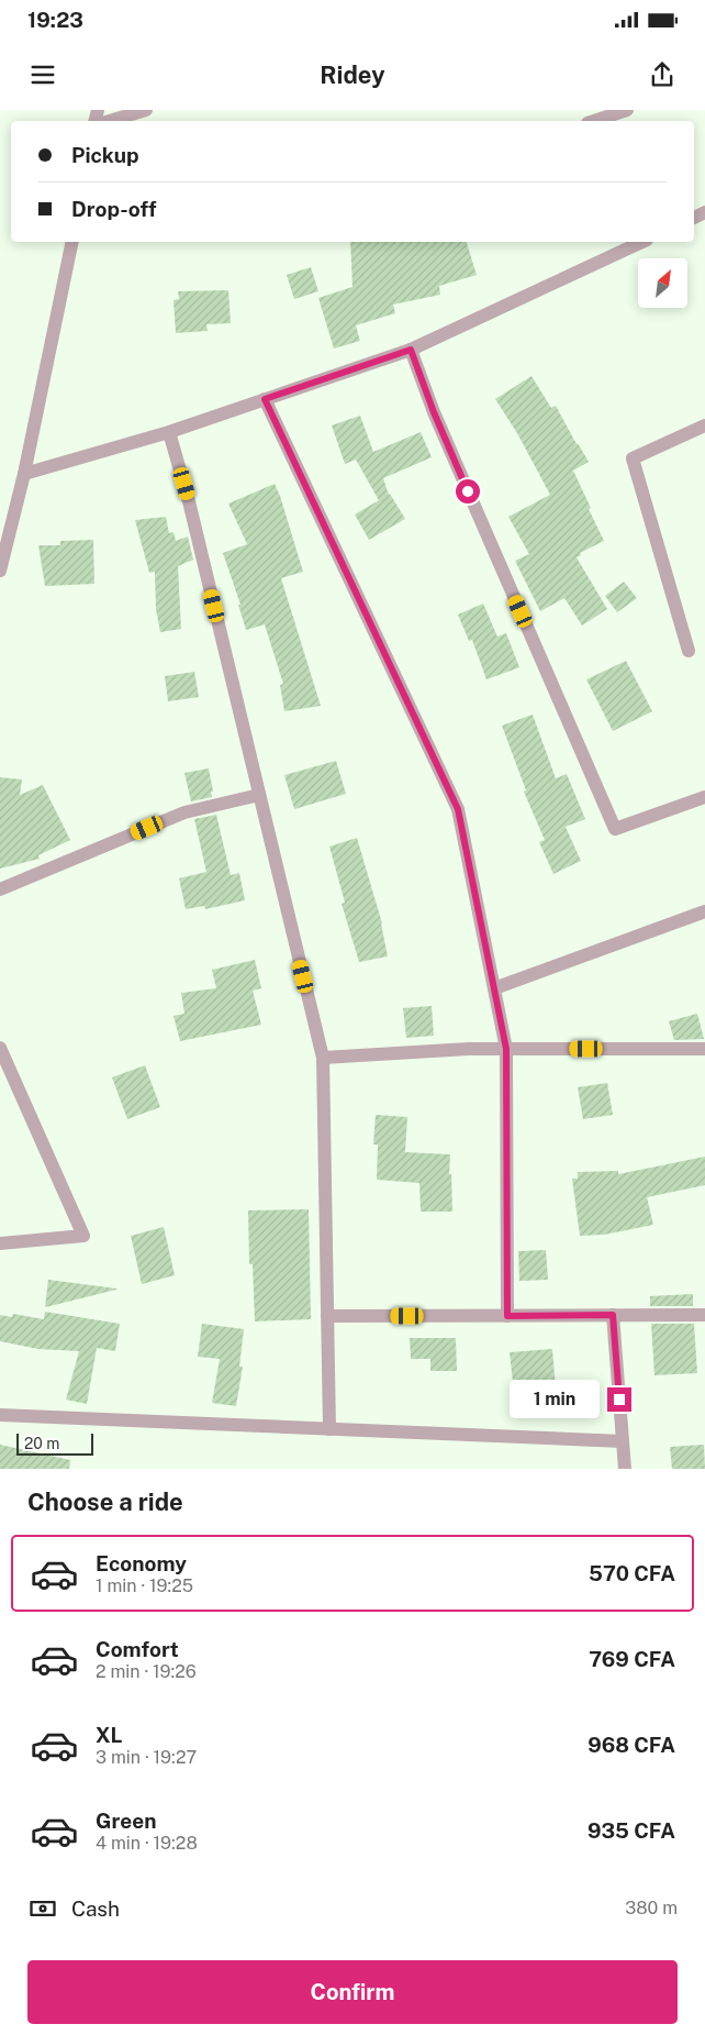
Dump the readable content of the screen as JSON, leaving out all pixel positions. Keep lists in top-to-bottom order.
{
  "scale_bar": "20 m",
  "north": "top right",
  "page": {
    "status": "19:23",
    "header": "Ridey",
    "banner": ["Pickup", "Drop-off"],
    "bubble": "1 min",
    "scale": "20 m",
    "heading": "Choose a ride",
    "list": [
      {
        "name": "Economy",
        "note": "1 min · 19:25",
        "value": "570 CFA"
      },
      {
        "name": "Comfort",
        "note": "2 min · 19:26",
        "value": "769 CFA"
      },
      {
        "name": "XL",
        "note": "3 min · 19:27",
        "value": "968 CFA"
      },
      {
        "name": "Green",
        "note": "4 min · 19:28",
        "value": "935 CFA"
      }
    ],
    "pay": ["Cash", "380 m"],
    "buttons": "Confirm"
  }
}
